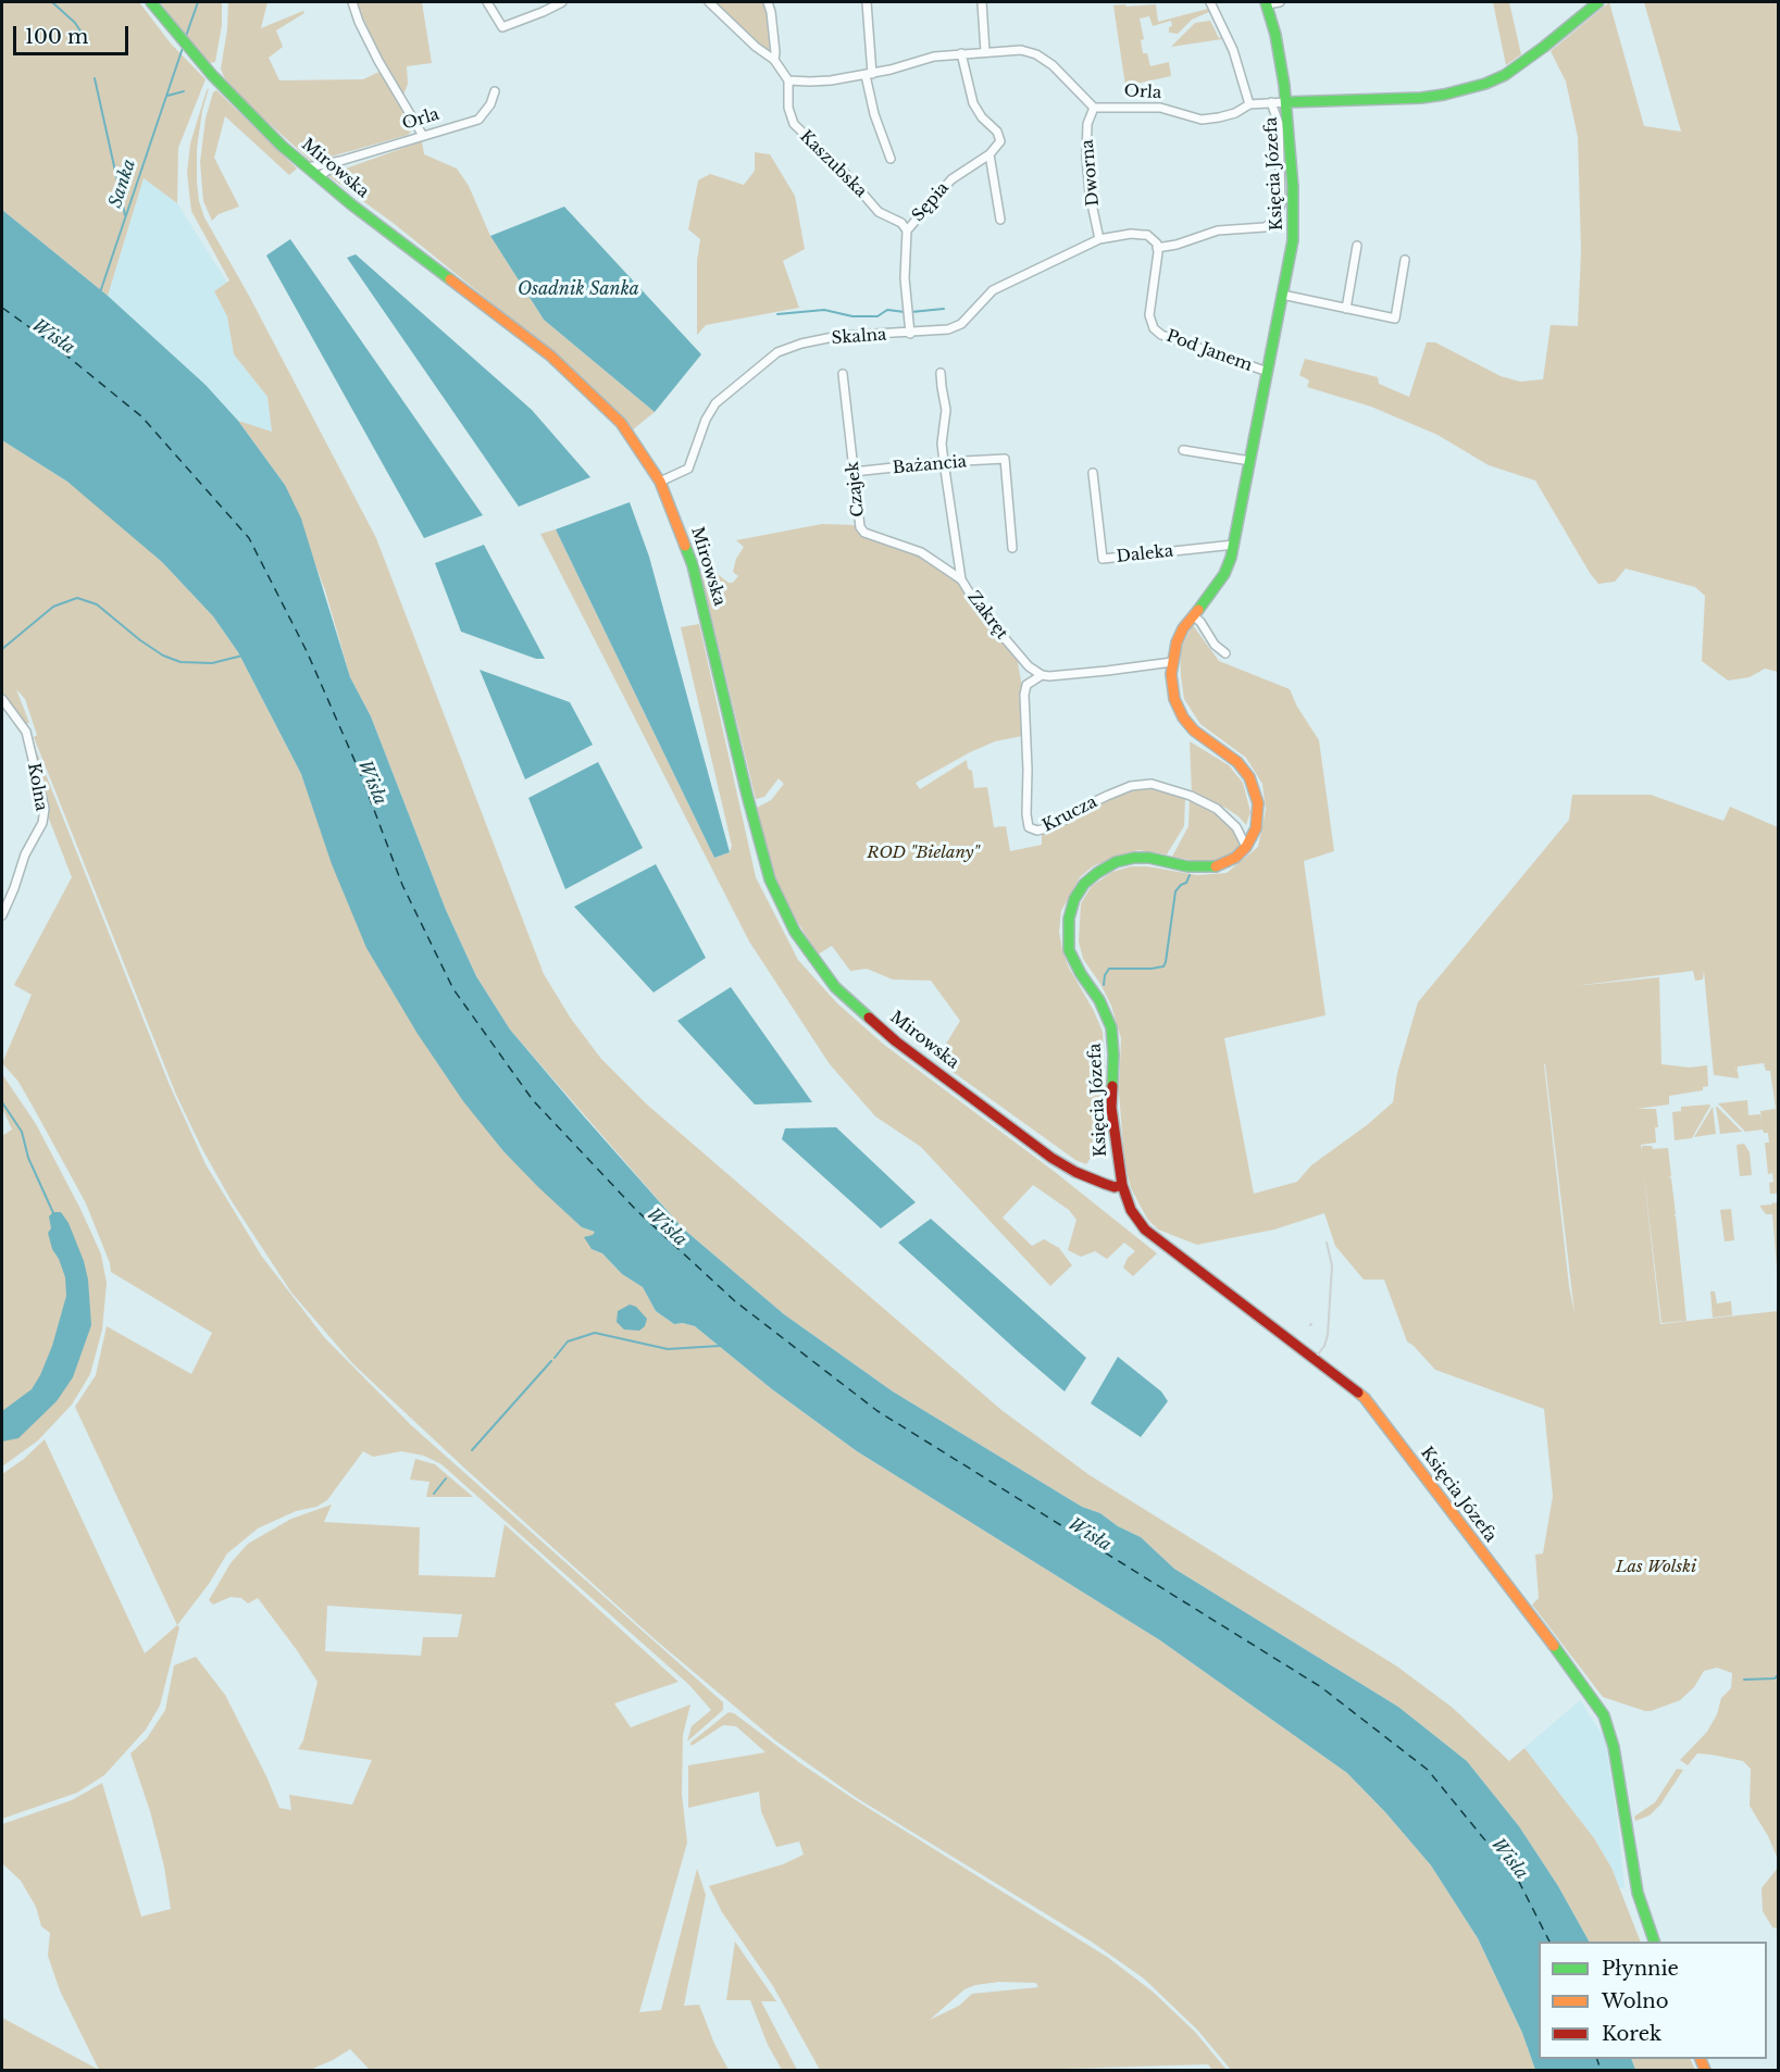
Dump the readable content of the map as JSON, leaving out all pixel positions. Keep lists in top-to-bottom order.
{
  "streets": {
    "main road": ["Orla", "Mirowska", "Księcia Józefa"],
    "street": [
      "Kaszubska",
      "Dworna",
      "Sępia",
      "Skalna",
      "Pod Janem",
      "Bażancia",
      "Czajek",
      "Daleka",
      "Zakręt",
      "Kolna",
      "Krucza"
    ]
  },
  "crossings": [
    ["Orla", "Mirowska"],
    ["Orla", "Dworna"],
    ["Orla", "Księcia Józefa"],
    ["Kaszubska", "Sępia"],
    ["Mirowska", "Księcia Józefa"],
    ["Mirowska", "Skalna"],
    ["Dworna", "Skalna"],
    ["Księcia Józefa", "Pod Janem"],
    ["Księcia Józefa", "Daleka"],
    ["Księcia Józefa", "Krucza"],
    ["Bażancia", "Czajek"],
    ["Bażancia", "Zakręt"],
    ["Czajek", "Zakręt"],
    ["Zakręt", "Krucza"]
  ],
  "water": ["Sanka", "Osadnik Sanka", "Wisła"],
  "parks": ["ROD \"Bielany\"", "Las Wolski"],
  "legend": ["Płynnie", "Wolno", "Korek"],
  "scale_bar": "100 m"
}
